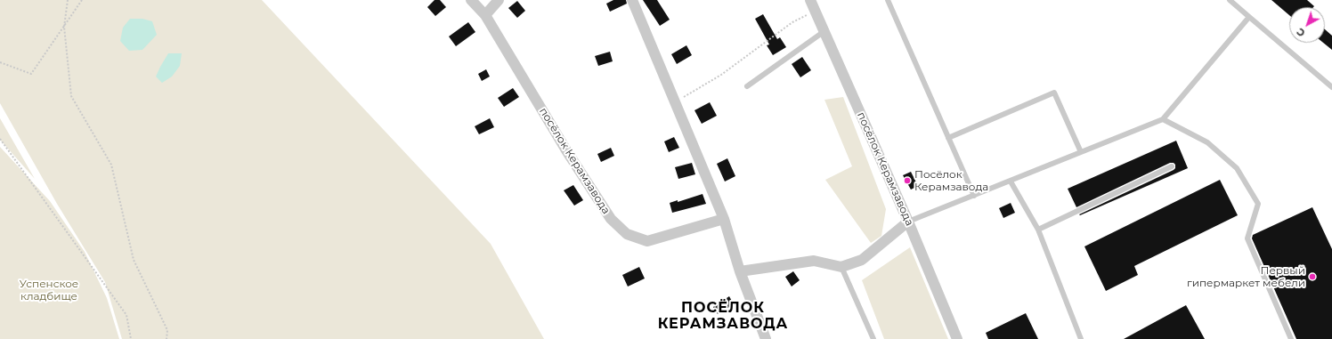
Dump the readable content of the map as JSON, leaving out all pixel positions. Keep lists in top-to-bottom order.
{
  "streets": {
    "street": ["посёлок Керамзавода"]
  },
  "districts": ["ПОСЁЛОК КЕРАМЗАВОДА"],
  "parks": ["Успенское кладбище"],
  "places": ["Посёлок Керамзавода", "Первый гипермаркет мебели"],
  "north": "bottom left"
}
